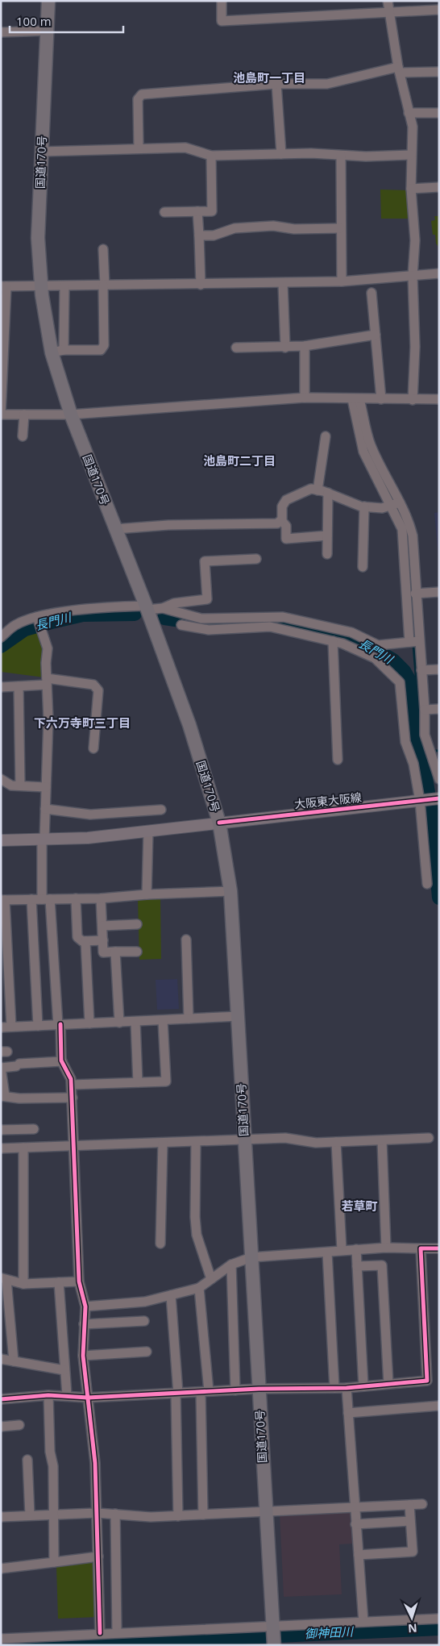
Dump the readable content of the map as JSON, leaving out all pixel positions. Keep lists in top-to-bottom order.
{
  "streets": {
    "highway": ["国道170号"],
    "main road": ["大阪東大阪線"]
  },
  "crossings": [
    ["国道170号", "大阪東大阪線"]
  ],
  "districts": [
    "池島町一丁目",
    "池島町二丁目",
    "下六万寺町三丁目",
    "若草町"
  ],
  "water": ["長門川", "御神田川"],
  "scale_bar": "100 m",
  "north": "bottom"
}
